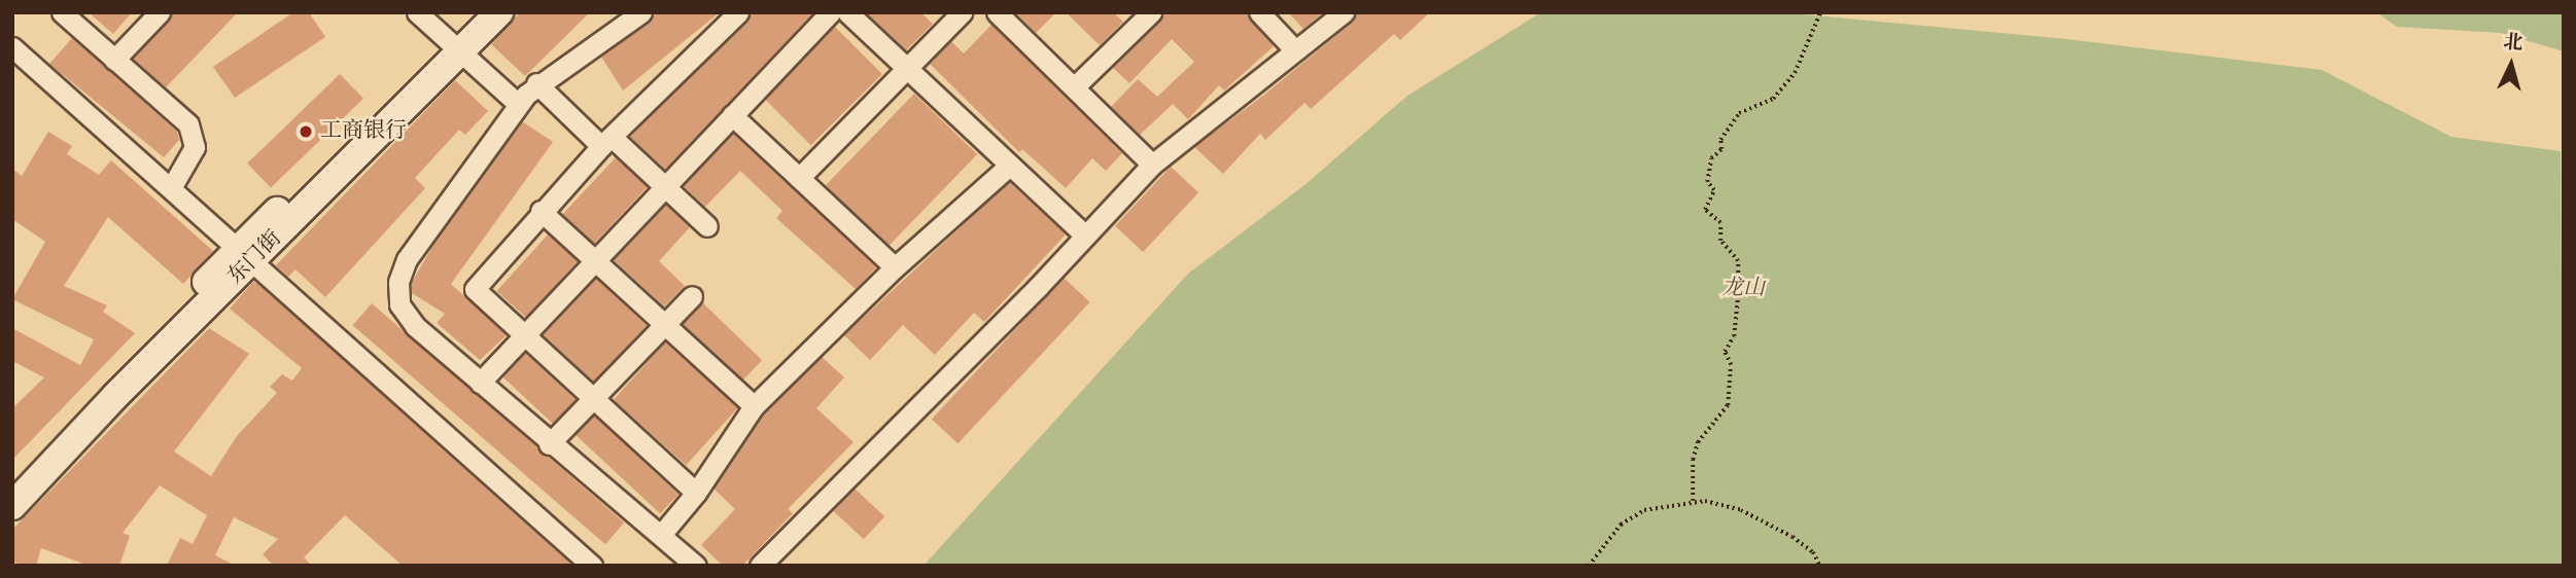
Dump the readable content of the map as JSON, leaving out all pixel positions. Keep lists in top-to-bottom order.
{
  "streets": {
    "street": ["东门街"]
  },
  "parks": ["龙山"],
  "places": ["工商银行"],
  "north": "top"
}
